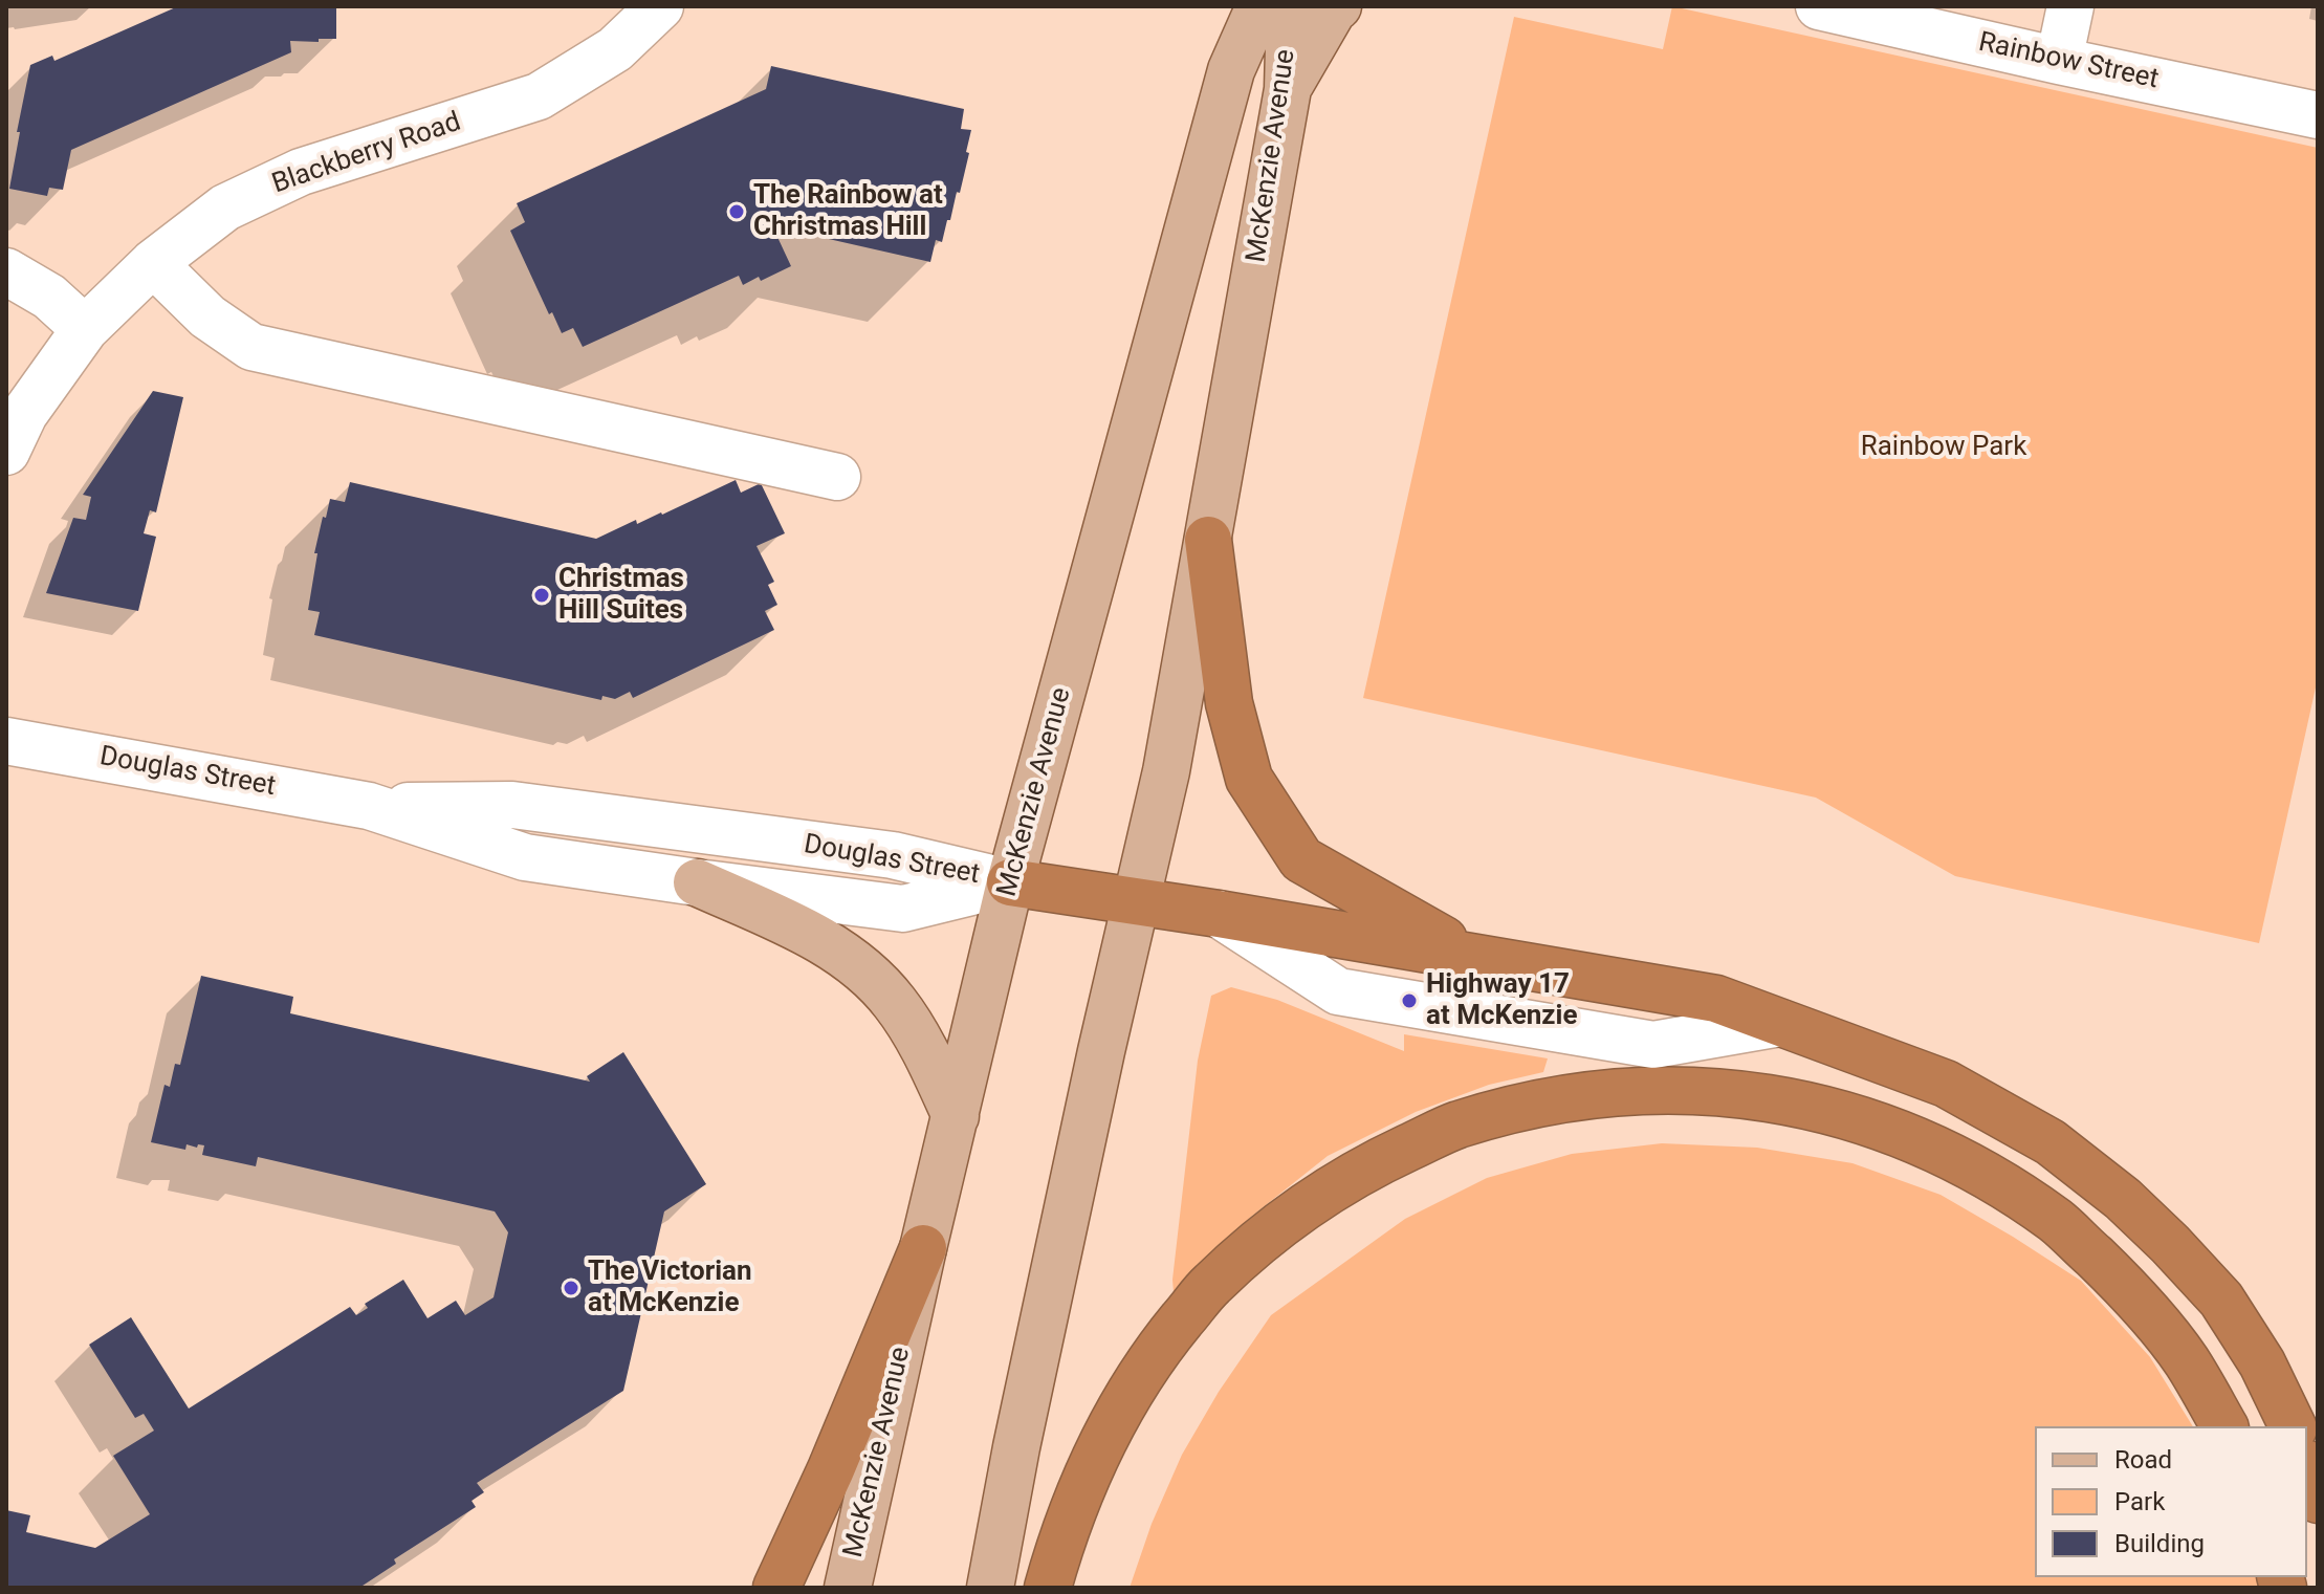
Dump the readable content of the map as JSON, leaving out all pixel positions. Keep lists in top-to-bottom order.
{
  "streets": {
    "main road": ["McKenzie Avenue"],
    "street": ["Rainbow Street", "Blackberry Road", "Douglas Street"]
  },
  "crossings": [
    ["McKenzie Avenue", "Douglas Street"]
  ],
  "parks": ["Rainbow Park"],
  "places": [
    "The Rainbow at Christmas Hill",
    "Christmas Hill Suites",
    "Highway 17 at McKenzie",
    "The Victorian at McKenzie"
  ],
  "legend": ["Road", "Park", "Building"]
}
